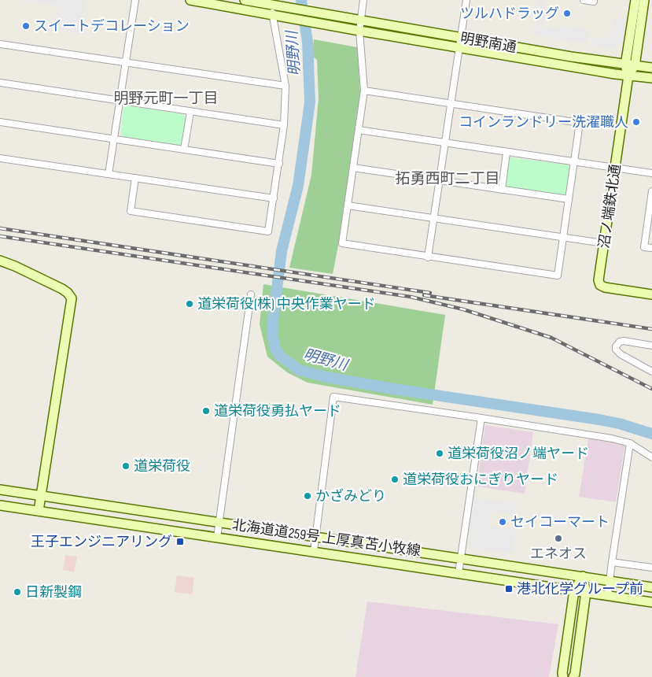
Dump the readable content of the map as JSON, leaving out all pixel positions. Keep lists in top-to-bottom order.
{
  "streets": {
    "street": ["明野南通", "沼ノ端鉄北通", "北海道道259号 上厚真苫小牧線"]
  },
  "crossings": [
    ["明野南通", "沼ノ端鉄北通"]
  ],
  "districts": ["明野元町一丁目", "拓勇西町二丁目"],
  "water": ["明野川"],
  "places": {
    "other": [
      "ツルハドラッグ",
      "スイートデコレーション",
      "コインランドリー洗濯職人",
      "道栄荷役(株) 中央作業ヤード",
      "道栄荷役勇払ヤード",
      "道栄荷役沼ノ端ヤード",
      "道栄荷役",
      "道栄荷役おにぎりヤード",
      "かざみどり",
      "セイコーマート",
      "エネオス",
      "日新製鋼"
    ],
    "transit": ["王子エンジニアリング", "港北化学グループ前"]
  }
}
